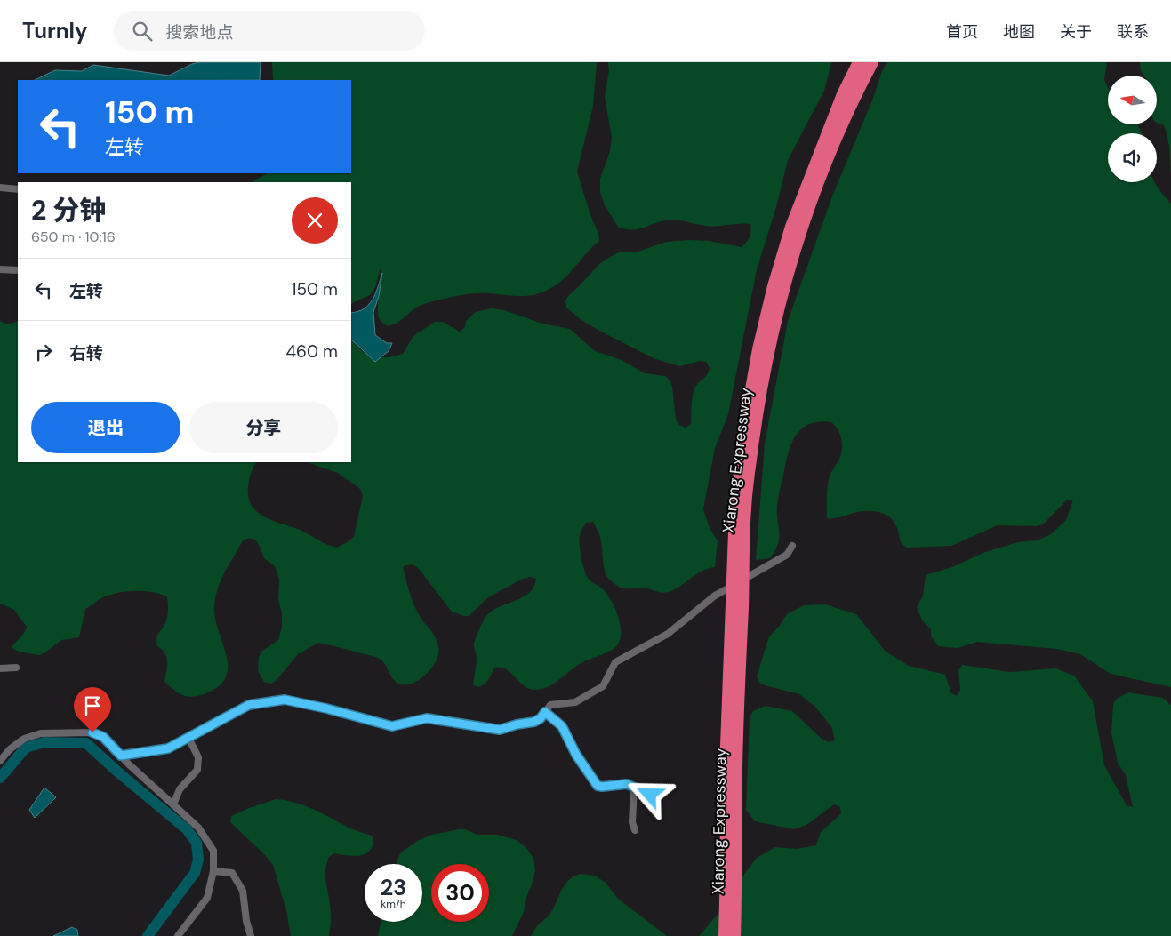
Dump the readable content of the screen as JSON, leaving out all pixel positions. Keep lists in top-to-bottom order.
{
  "streets": {
    "highway": ["Xiarong Expressway"]
  },
  "north": "left",
  "page": {
    "header": "Turnly",
    "search": "搜索地点",
    "nav": [
      "首页",
      "地图",
      "关于",
      "联系"
    ],
    "turn": ["150 m", "左转"],
    "heading": ["2 分钟", "650 m · 10:16"],
    "list": [
      {
        "name": "左转",
        "value": "150 m"
      },
      {
        "name": "右转",
        "value": "460 m"
      }
    ],
    "buttons": ["退出", "分享"],
    "speed": "23 km/h",
    "limit": "30"
  }
}
